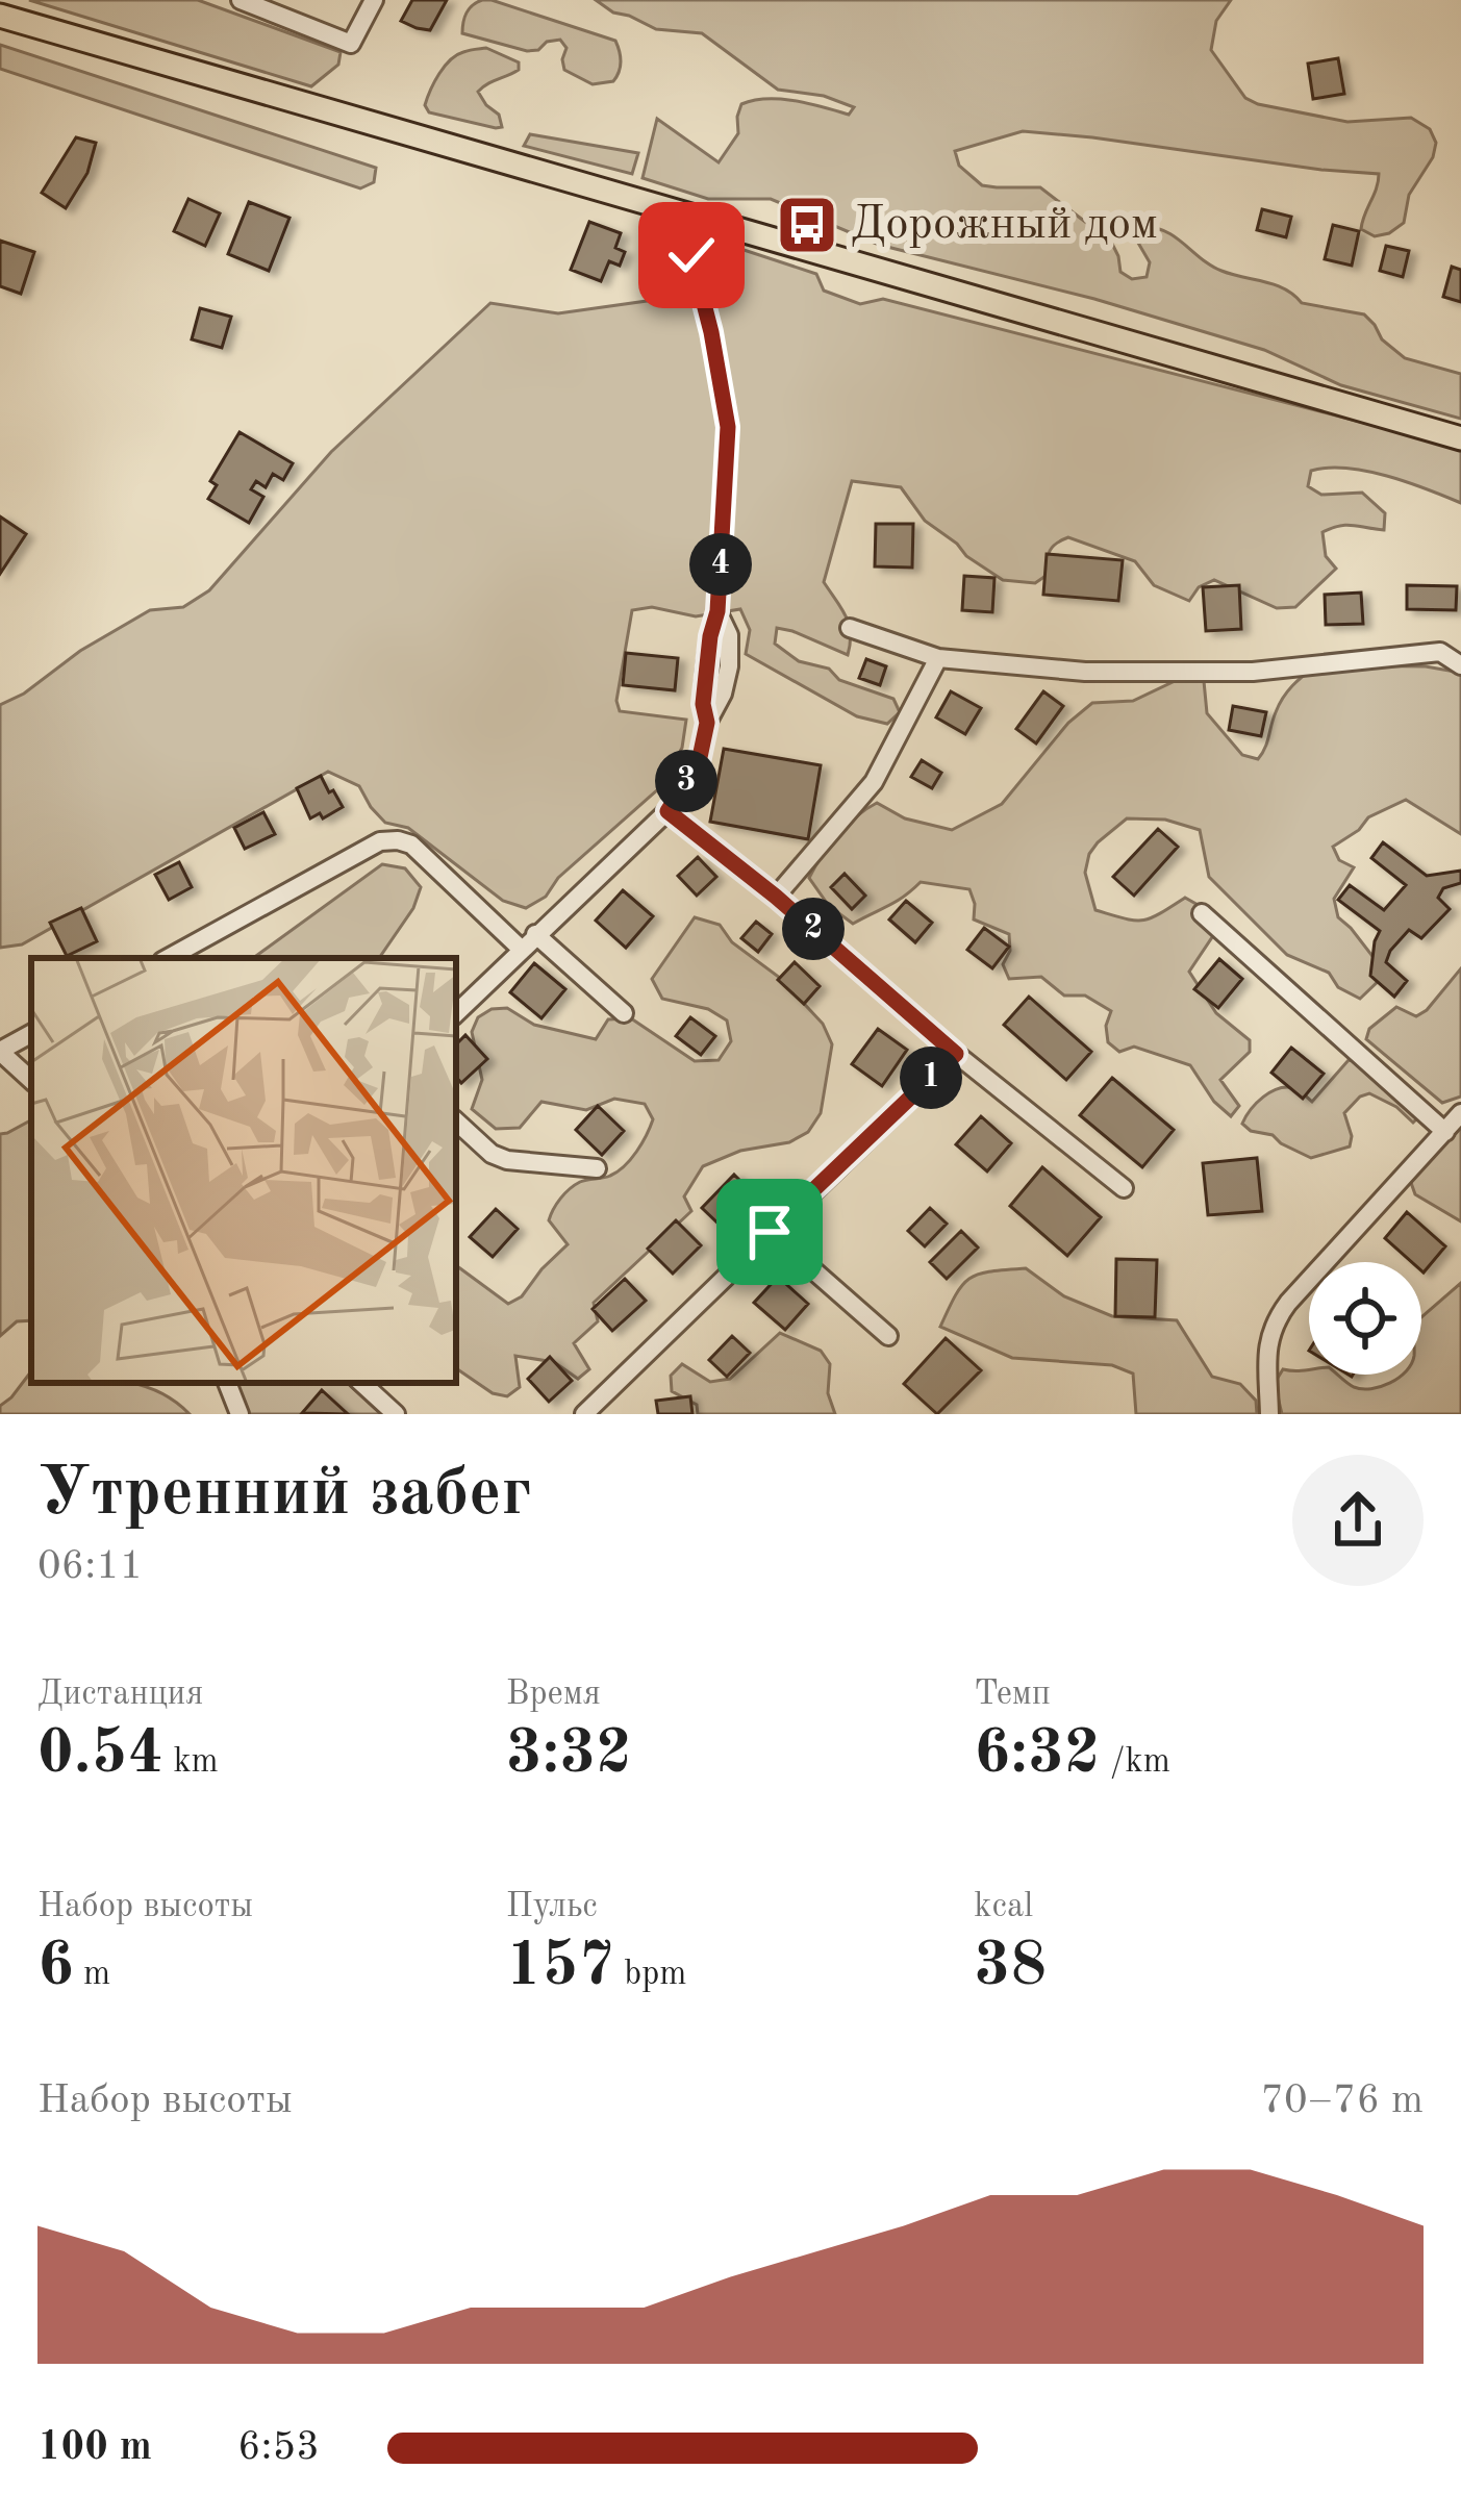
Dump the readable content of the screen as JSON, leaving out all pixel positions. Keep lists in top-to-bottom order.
{
  "places": {
    "bus stop": ["Дорожный дом"]
  },
  "page": {
    "pins": [
      "4",
      "3",
      "2",
      "1"
    ],
    "heading": ["Утренний забег", "06:11"],
    "stats": [
      ["Дистанция", "0.54 km"],
      ["Время", "3:32"],
      ["Темп", "6:32 /km"],
      ["Набор высоты", "6 m"],
      ["Пульс", "157 bpm"],
      ["kcal", "38"]
    ],
    "chart": ["Набор высоты", "70–76 m"],
    "list": [
      {
        "name": "100 m",
        "note": "6:53"
      }
    ]
  }
}
